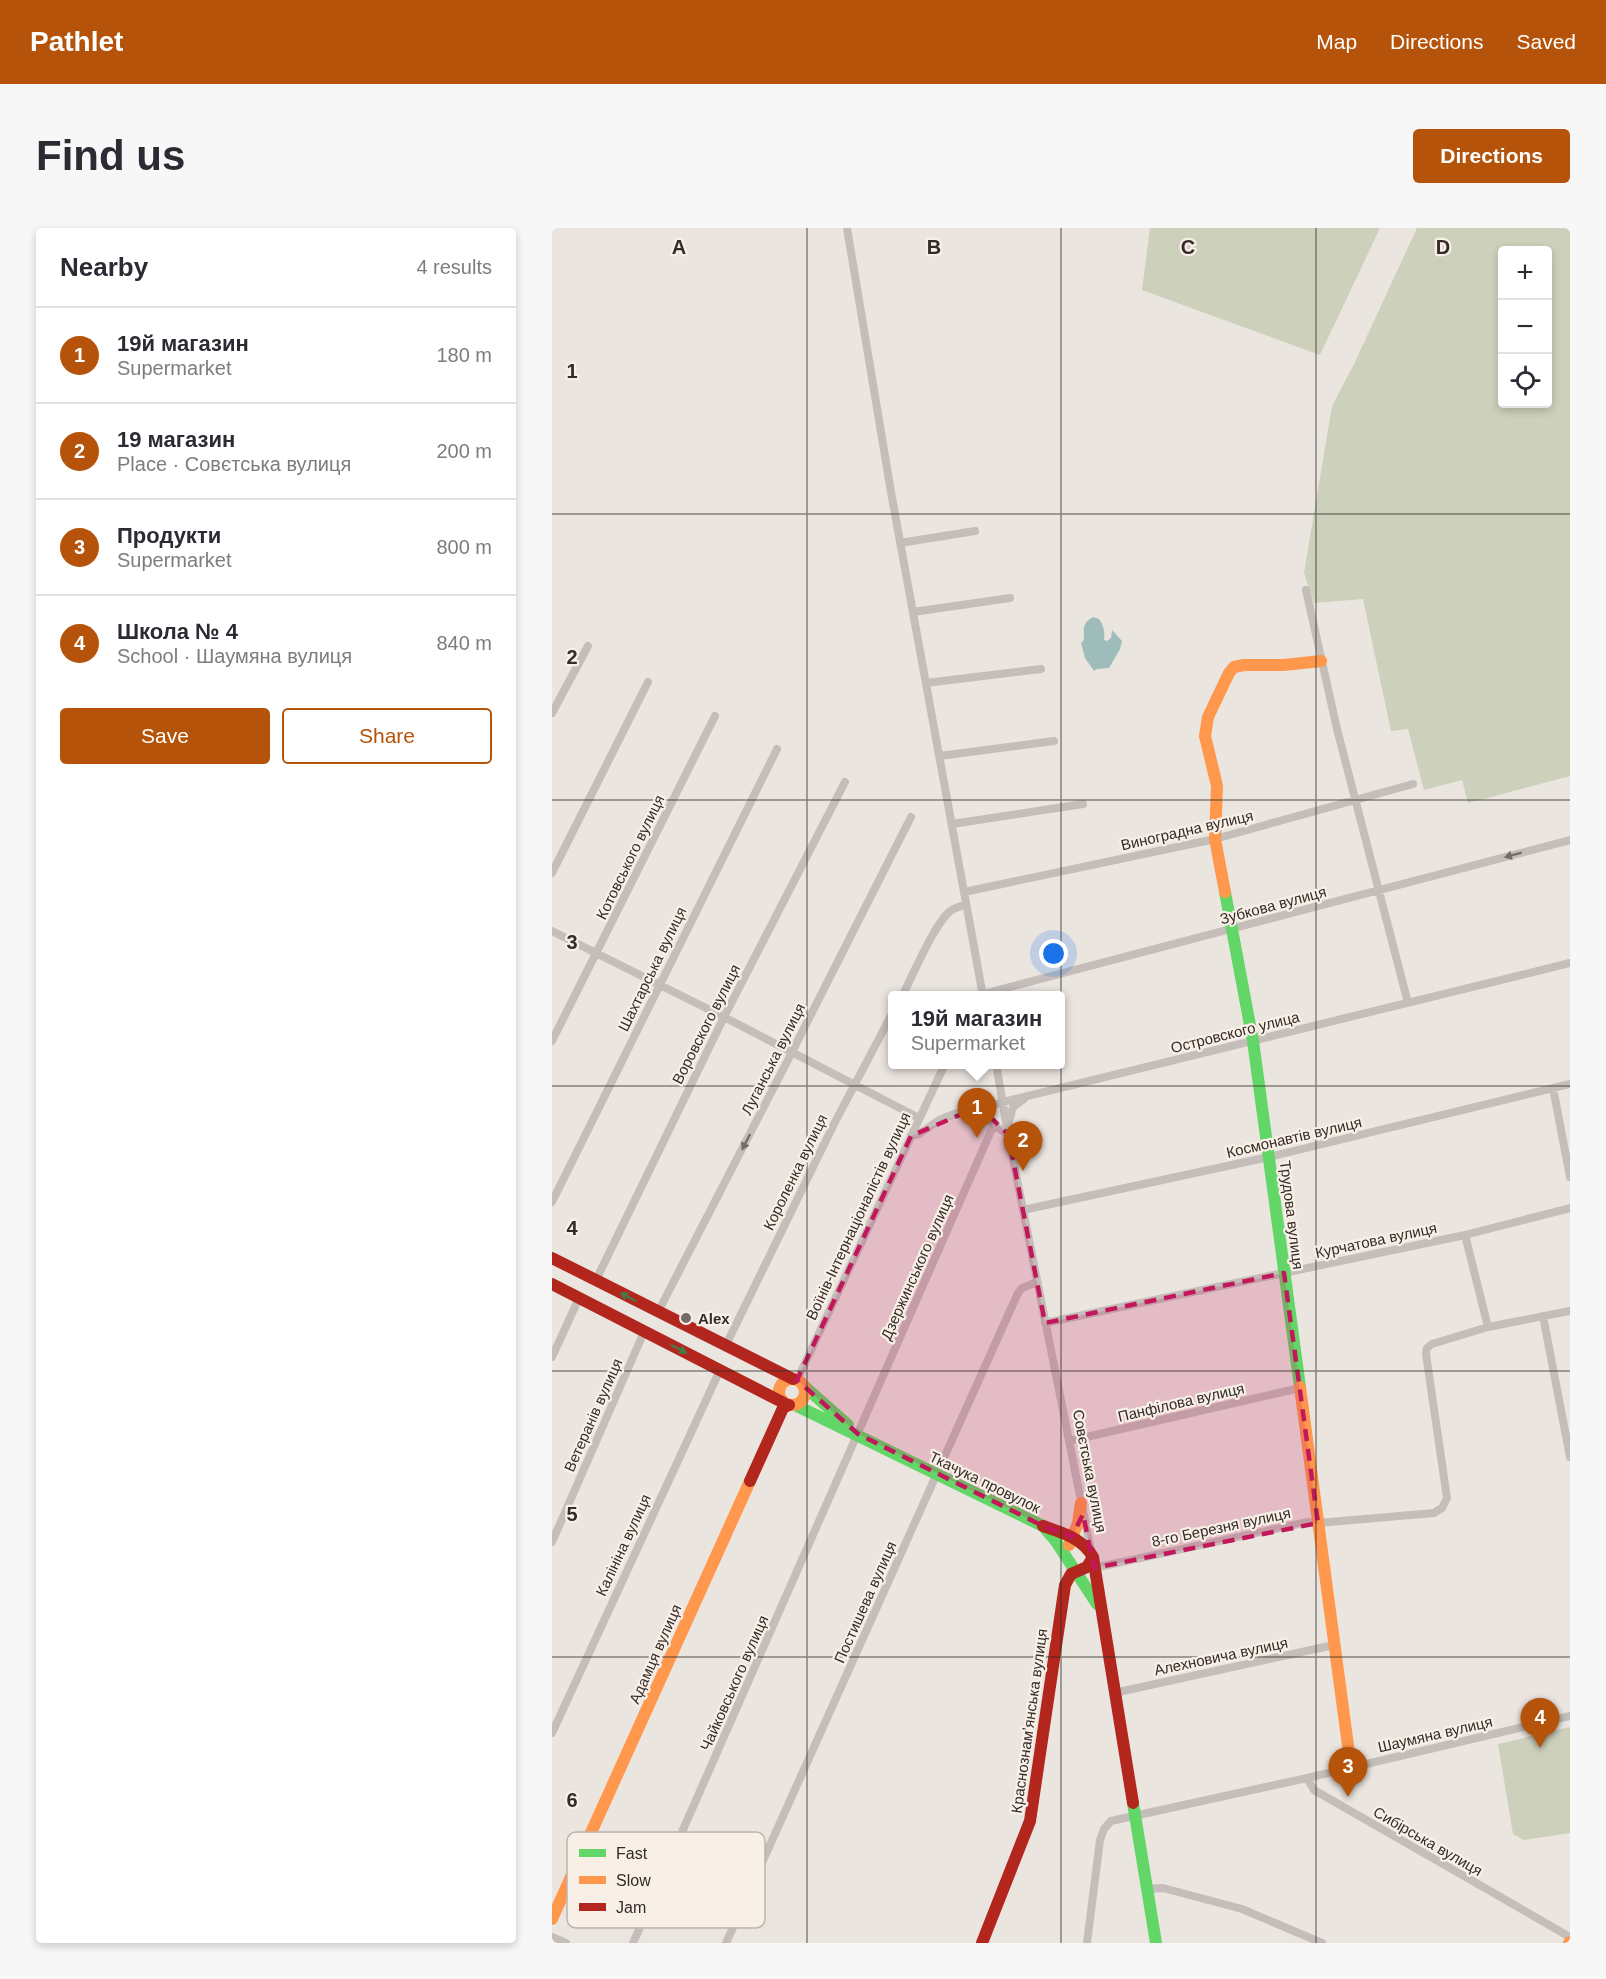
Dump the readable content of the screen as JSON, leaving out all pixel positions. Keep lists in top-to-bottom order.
{
  "streets": {
    "street": [
      "Виноградна вулиця",
      "Котовського вулиця",
      "Зубкова вулиця",
      "Шахтарська вулиця",
      "Воровского вулиця",
      "Островского улица",
      "Луганська вулиця",
      "Космонавтів вулиця",
      "Короленка вулиця",
      "Трудова вулиця",
      "Воїнів-Інтернаціоналістів вулиця",
      "Курчатова вулиця",
      "Дзержинського вулиця",
      "Панфілова вулиця",
      "Ветеранів вулиця",
      "Совєтська вулиця",
      "Ткачука провулок",
      "8-го Березня вулиця",
      "Калініна вулиця",
      "Постишева вулиця",
      "Адамця вулиця",
      "Алехновича вулиця",
      "Чайковського вулиця",
      "Краснознамʼянська вулиця",
      "Шаумяна вулиця",
      "Сибірська вулиця"
    ]
  },
  "crossings": [
    ["Виноградна вулиця", "Трудова вулиця"],
    ["Зубкова вулиця", "Трудова вулиця"],
    ["Островского улица", "Трудова вулиця"],
    ["Островского улица", "Воїнів-Інтернаціоналістів вулиця"],
    ["Островского улица", "Совєтська вулиця"],
    ["Космонавтів вулиця", "Трудова вулиця"],
    ["Космонавтів вулиця", "Совєтська вулиця"],
    ["Трудова вулиця", "Курчатова вулиця"],
    ["Трудова вулиця", "Панфілова вулиця"],
    ["Трудова вулиця", "8-го Березня вулиця"],
    ["Трудова вулиця", "Алехновича вулиця"],
    ["Трудова вулиця", "Шаумяна вулиця"],
    ["Воїнів-Інтернаціоналістів вулиця", "Адамця вулиця"],
    ["Курчатова вулиця", "Совєтська вулиця"],
    ["Дзержинського вулиця", "Ткачука провулок"],
    ["Дзержинського вулиця", "Чайковського вулиця"],
    ["Панфілова вулиця", "Совєтська вулиця"],
    ["Совєтська вулиця", "Ткачука провулок"],
    ["Совєтська вулиця", "8-го Березня вулиця"],
    ["Совєтська вулиця", "Постишева вулиця"],
    ["Совєтська вулиця", "Алехновича вулиця"],
    ["Ткачука провулок", "Постишева вулиця"],
    ["Ткачука провулок", "Чайковського вулиця"],
    ["Ткачука провулок", "Краснознамʼянська вулиця"],
    ["Шаумяна вулиця", "Сибірська вулиця"]
  ],
  "one_way": ["Луганська вулиця"],
  "places": ["Alex"],
  "legend": ["Fast", "Slow", "Jam"],
  "page": {
    "header": "Pathlet",
    "nav": ["Map", "Directions", "Saved"],
    "buttons": [
      "Directions",
      ["Save", "Share"]
    ],
    "title": "Find us",
    "heading": ["Nearby", "4 results"],
    "map_buttons": ["+", "−"],
    "list": [
      {
        "mark": "1",
        "name": "19й магазин",
        "note": "Supermarket",
        "value": "180 m"
      },
      {
        "mark": "2",
        "name": "19 магазин",
        "note": "Place · Совєтська вулиця",
        "value": "200 m"
      },
      {
        "mark": "3",
        "name": "Продукти",
        "note": "Supermarket",
        "value": "800 m"
      },
      {
        "mark": "4",
        "name": "Школа № 4",
        "note": "School · Шаумяна вулиця",
        "value": "840 m"
      }
    ],
    "popup": ["19й магазин", "Supermarket"],
    "pins": [
      "1",
      "2",
      "4",
      "3"
    ]
  },
  "grid": {
    "columns": [
      "A",
      "B",
      "C",
      "D"
    ],
    "rows": [
      "1",
      "2",
      "3",
      "4",
      "5",
      "6"
    ]
  }
}
